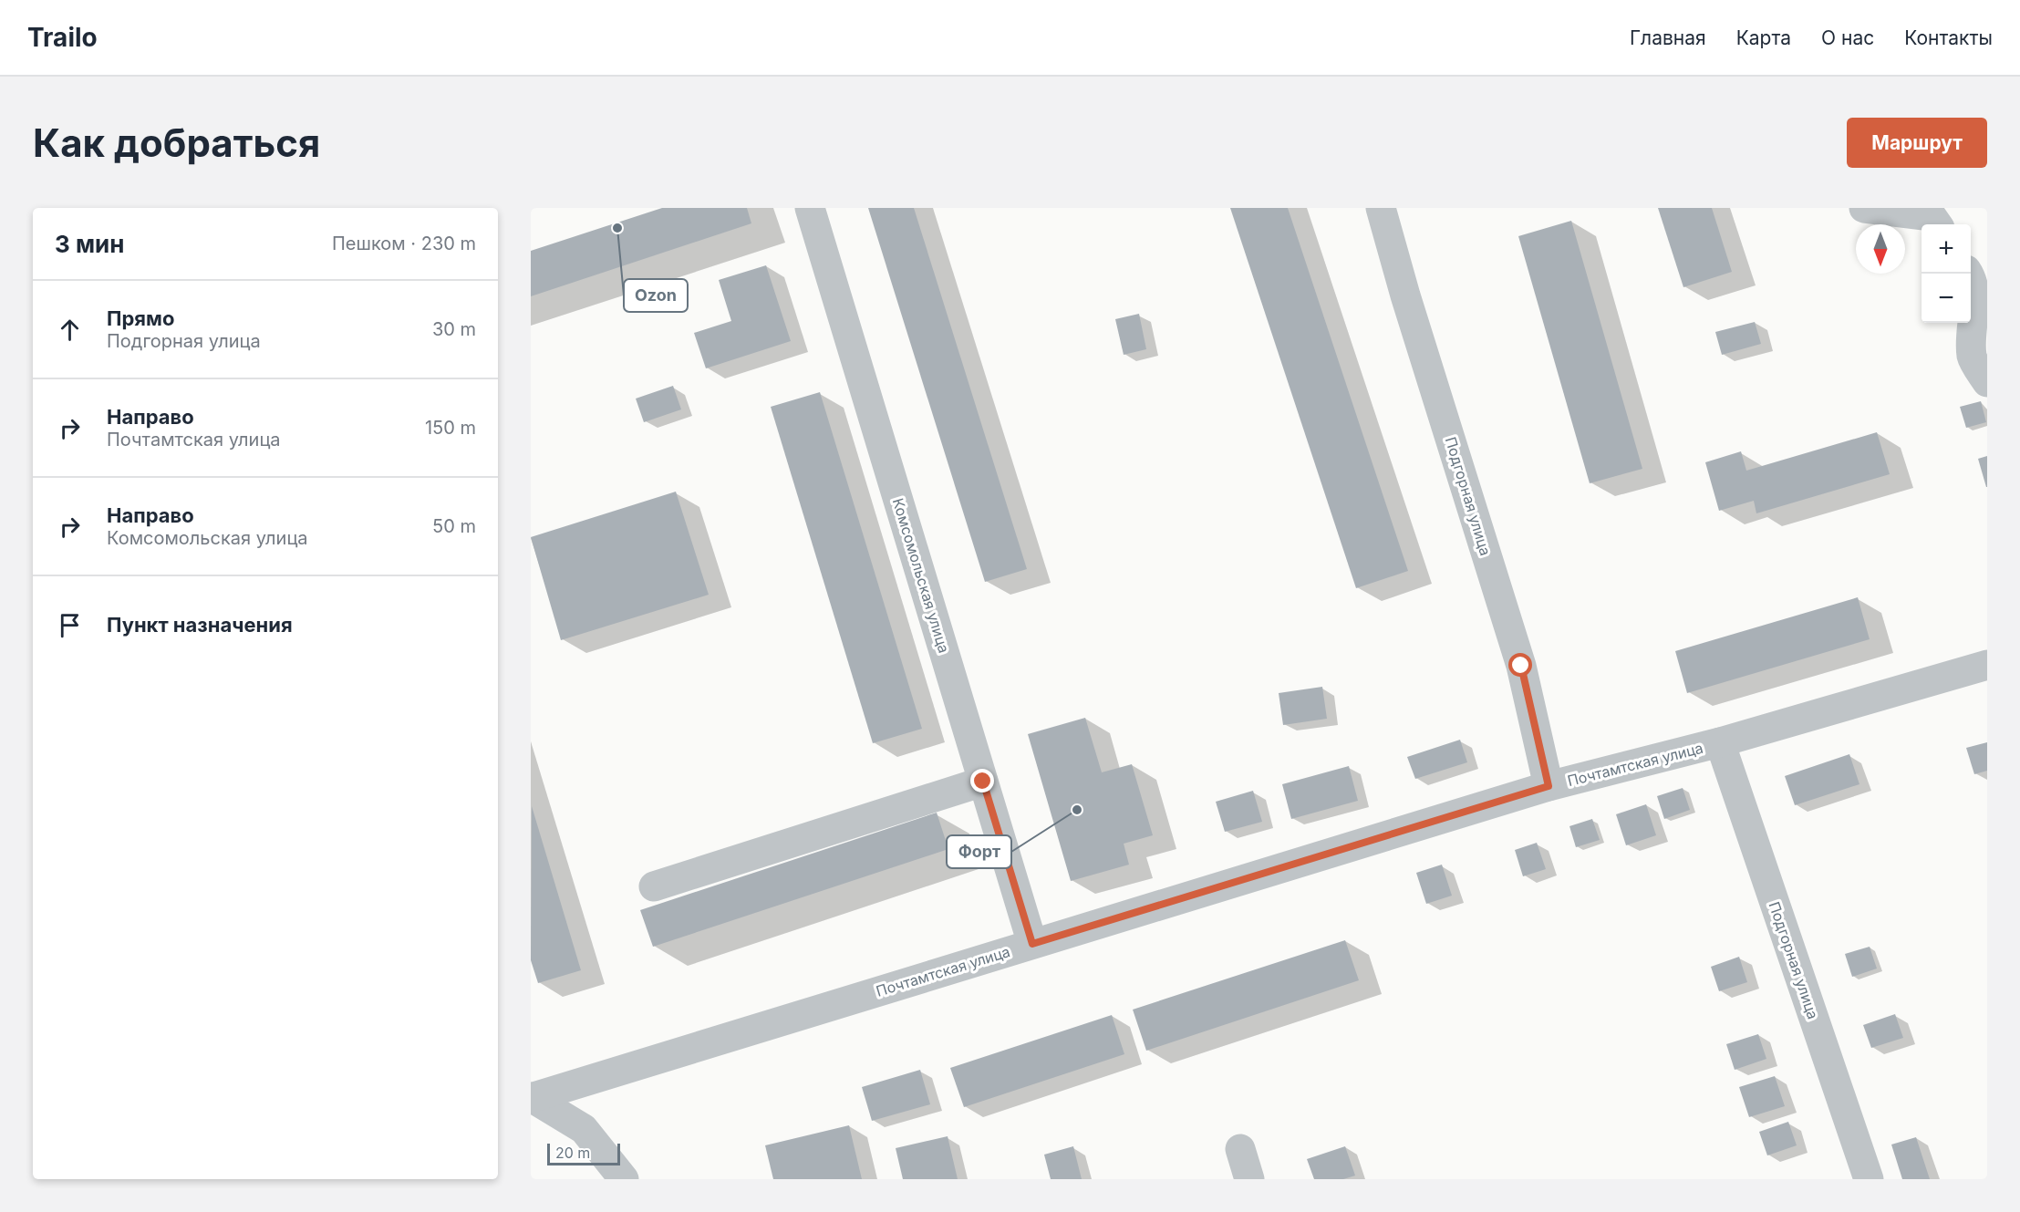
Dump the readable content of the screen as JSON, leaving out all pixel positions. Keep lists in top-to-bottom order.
{
  "streets": {
    "street": ["Подгорная улица", "Комсомольская улица", "Почтамтская улица"]
  },
  "crossings": [
    ["Подгорная улица", "Почтамтская улица"],
    ["Комсомольская улица", "Почтамтская улица"]
  ],
  "places": ["Ozon", "Форт"],
  "scale_bar": "20 m",
  "north": "bottom",
  "page": {
    "header": "Trailo",
    "nav": [
      "Главная",
      "Карта",
      "О нас",
      "Контакты"
    ],
    "buttons": "Маршрут",
    "title": "Как добраться",
    "heading": ["3 мин", "Пешком · 230 m"],
    "map_buttons": ["+", "−"],
    "list": [
      ["Прямо", "Подгорная улица", "30 m"],
      ["Направо", "Почтамтская улица", "150 m"],
      ["Направо", "Комсомольская улица", "50 m"],
      "Пункт назначения"
    ],
    "scale": "20 m"
  }
}
